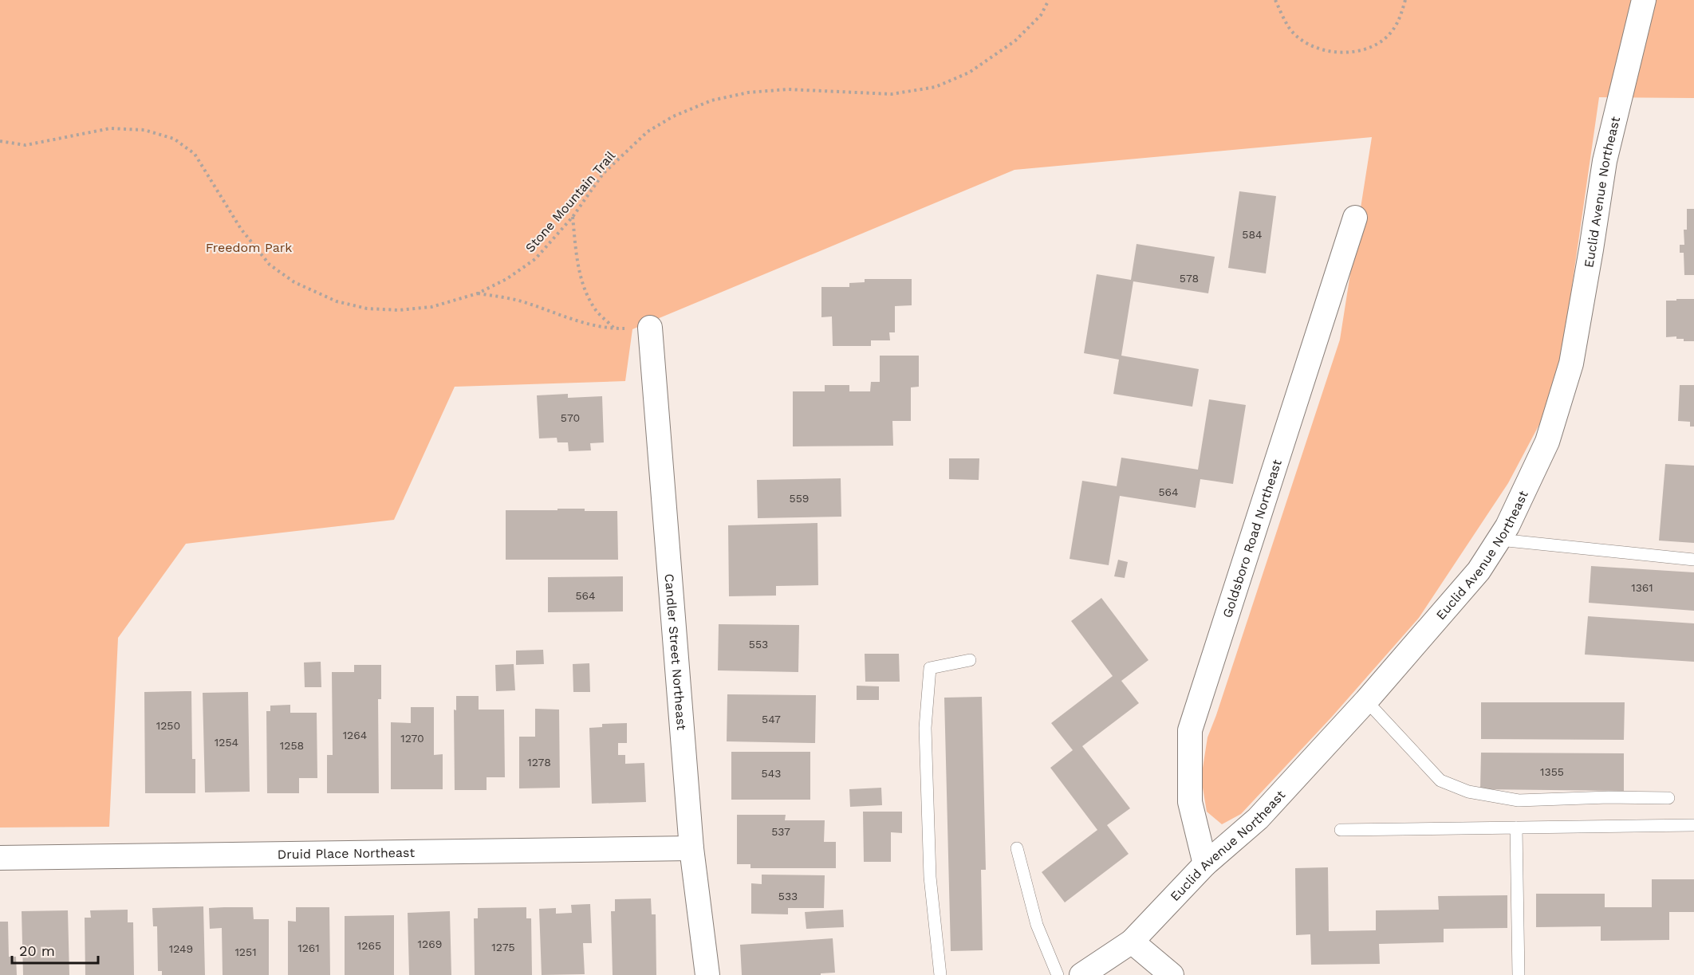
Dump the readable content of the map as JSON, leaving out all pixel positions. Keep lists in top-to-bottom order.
{
  "streets": {
    "street": [
      "Euclid Avenue Northeast",
      "Goldsboro Road Northeast",
      "Candler Street Northeast",
      "Druid Place Northeast"
    ],
    "path": ["Stone Mountain Trail"]
  },
  "crossings": [
    ["Euclid Avenue Northeast", "Goldsboro Road Northeast"],
    ["Candler Street Northeast", "Druid Place Northeast"]
  ],
  "parks": ["Freedom Park"],
  "house_numbers": [
    "584",
    "578",
    "570",
    "564",
    "559",
    "1361",
    "564",
    "553",
    "547",
    "1250",
    "1264",
    "1270",
    "1254",
    "1258",
    "1278",
    "1355",
    "543",
    "537",
    "533",
    "1269",
    "1265",
    "1275",
    "1261",
    "1249",
    "1251"
  ],
  "scale_bar": "20 m"
}
